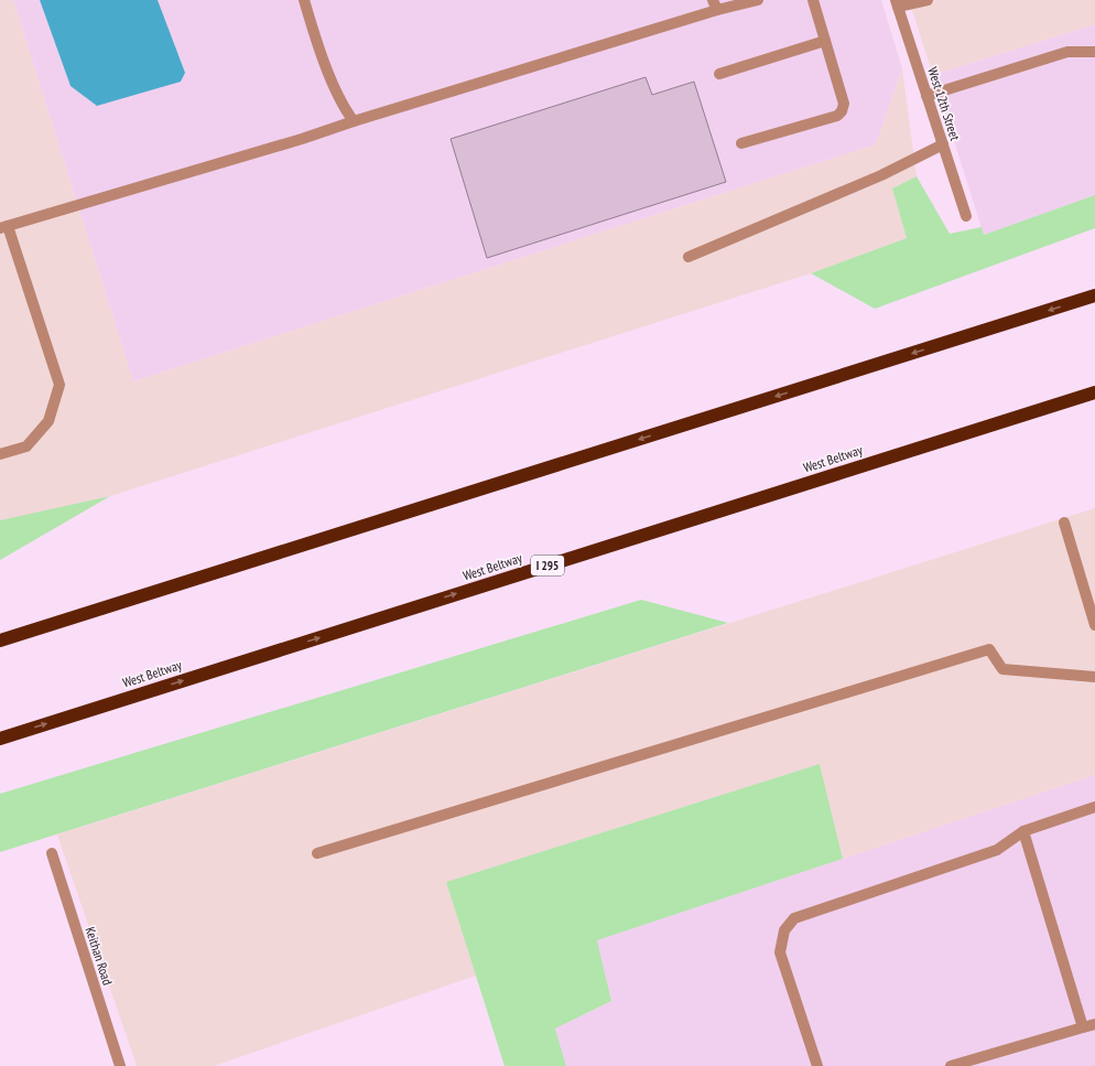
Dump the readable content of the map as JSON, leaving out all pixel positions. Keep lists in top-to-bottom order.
{
  "streets": {
    "highway": ["West Beltway", "I 295"],
    "street": ["West 12th Street", "Keithan Road"]
  }
}
